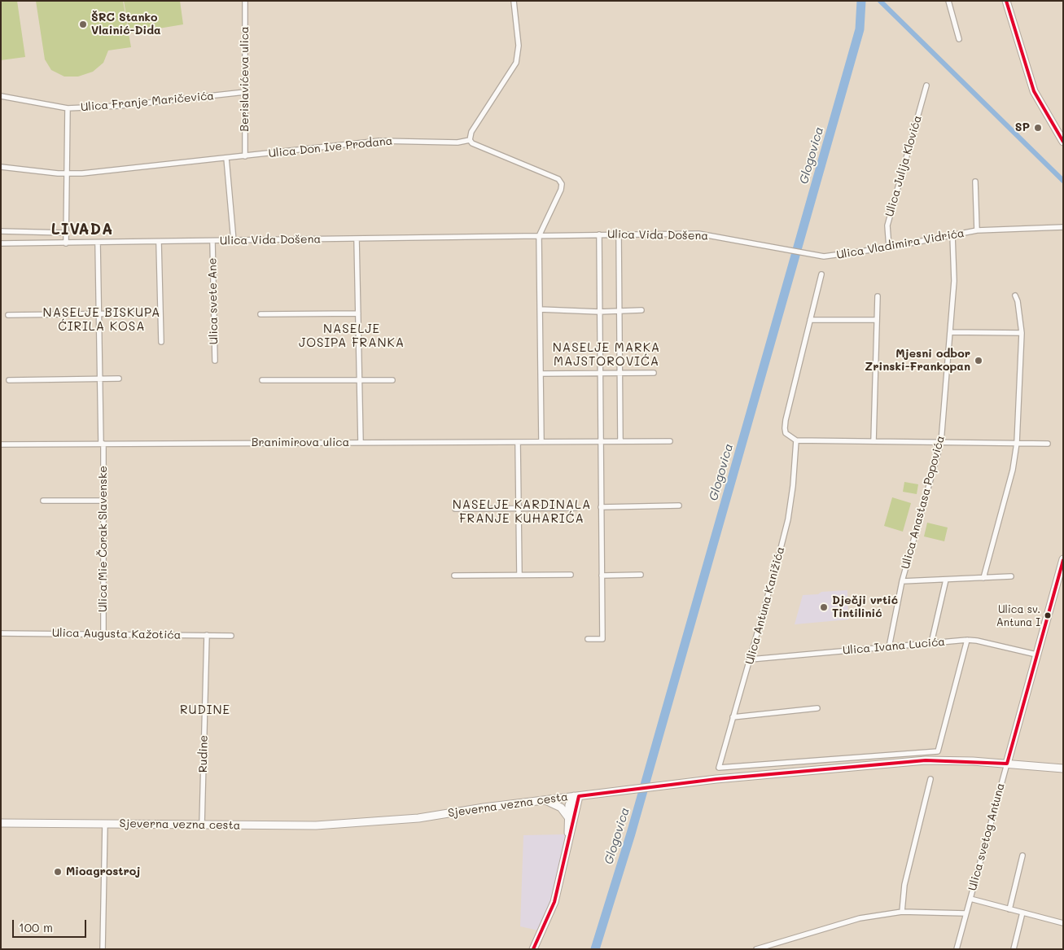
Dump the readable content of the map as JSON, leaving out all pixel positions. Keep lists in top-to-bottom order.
{
  "streets": {
    "main road": ["Sjeverna vezna cesta", "Ulica svetog Antuna"],
    "street": [
      "Berislavićeva ulica",
      "Ulica Franje Maričevića",
      "Ulica Don Ive Prodana",
      "Ulica Julija Klovića",
      "Ulica Vida Došena",
      "Ulica Vladimira Vidrića",
      "Ulica svete Ane",
      "Branimirova ulica",
      "Ulica Anastasa Popovića",
      "Ulica Mie Čorak Slavenske",
      "Ulica Antuna Kanižića",
      "Ulica Augusta Kažotića",
      "Ulica Ivana Lucića",
      "Rudine"
    ]
  },
  "crossings": [
    ["Berislavićeva ulica", "Ulica Franje Maričevića"],
    ["Berislavićeva ulica", "Ulica Don Ive Prodana"],
    ["Ulica Julija Klovića", "Ulica Vladimira Vidrića"],
    ["Ulica Vida Došena", "Ulica Vladimira Vidrića"],
    ["Ulica Vida Došena", "Ulica svete Ane"],
    ["Ulica Vladimira Vidrića", "Ulica Anastasa Popovića"],
    ["Branimirova ulica", "Ulica Mie Čorak Slavenske"],
    ["Ulica Anastasa Popovića", "Ulica Ivana Lucića"],
    ["Ulica Mie Čorak Slavenske", "Ulica Augusta Kažotića"],
    ["Ulica Antuna Kanižića", "Ulica Ivana Lucića"],
    ["Ulica Augusta Kažotića", "Rudine"],
    ["Ulica Ivana Lucića", "Ulica svetog Antuna"],
    ["Rudine", "Sjeverna vezna cesta"],
    ["Sjeverna vezna cesta", "Ulica svetog Antuna"]
  ],
  "districts": [
    "LIVADA",
    "NASELJE BISKUPA ĆIRILA KOSA",
    "NASELJE JOSIPA FRANKA",
    "NASELJE MARKA MAJSTOROVIĆA",
    "NASELJE KARDINALA FRANJE KUHARIĆA",
    "RUDINE"
  ],
  "water": ["Glogovica"],
  "places": [
    "ŠRC Stanko Vlainić-Dida",
    "SP",
    "Mjesni odbor Zrinski-Frankopan",
    "Dječji vrtić Tintilinić",
    "Ulica sv. Antuna I",
    "Mioagrostroj"
  ],
  "scale_bar": "100 m"
}
